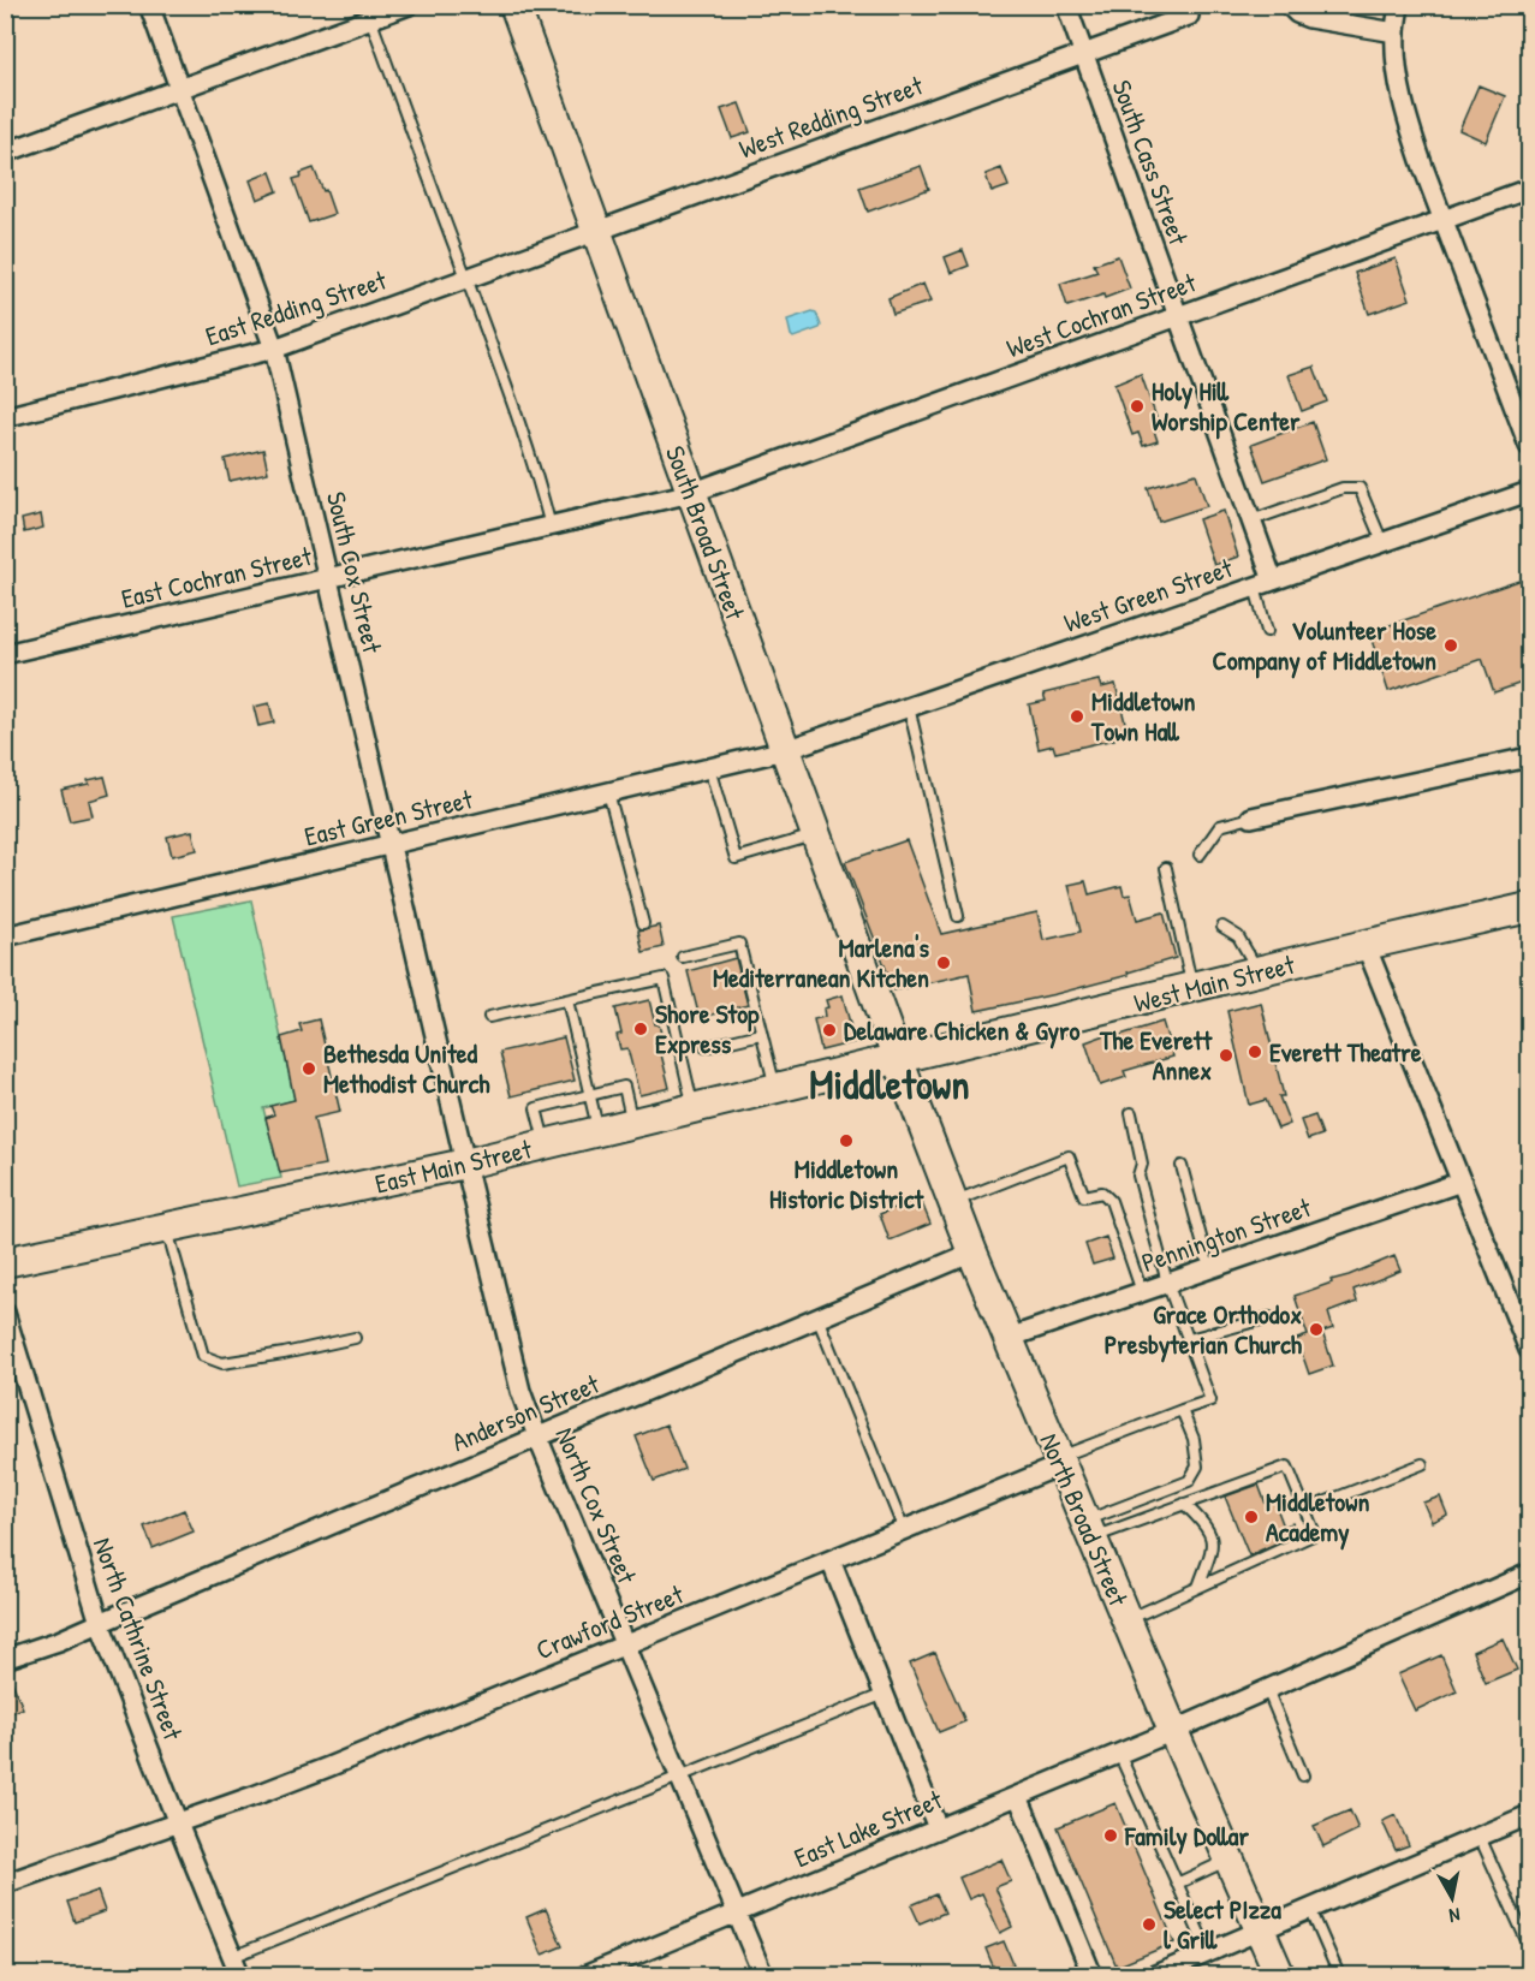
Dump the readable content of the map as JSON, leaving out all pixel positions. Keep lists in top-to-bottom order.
{
  "streets": {
    "main road": [
      "South Broad Street",
      "West Main Street",
      "East Main Street",
      "North Broad Street"
    ],
    "street": [
      "West Redding Street",
      "South Cass Street",
      "East Redding Street",
      "West Cochran Street",
      "South Cox Street",
      "East Cochran Street",
      "West Green Street",
      "East Green Street",
      "Pennington Street",
      "Anderson Street",
      "North Cox Street",
      "Crawford Street",
      "North Cathrine Street",
      "East Lake Street"
    ]
  },
  "crossings": [
    ["West Redding Street", "South Cass Street"],
    ["West Redding Street", "East Redding Street"],
    ["West Redding Street", "South Broad Street"],
    ["South Cass Street", "West Cochran Street"],
    ["South Cass Street", "West Green Street"],
    ["East Redding Street", "South Broad Street"],
    ["East Redding Street", "South Cox Street"],
    ["West Cochran Street", "South Broad Street"],
    ["West Cochran Street", "East Cochran Street"],
    ["South Broad Street", "East Cochran Street"],
    ["South Broad Street", "West Green Street"],
    ["South Broad Street", "East Green Street"],
    ["South Broad Street", "West Main Street"],
    ["South Broad Street", "East Main Street"],
    ["South Broad Street", "North Broad Street"],
    ["South Cox Street", "East Cochran Street"],
    ["South Cox Street", "East Green Street"],
    ["South Cox Street", "East Main Street"],
    ["South Cox Street", "North Cox Street"],
    ["West Green Street", "East Green Street"],
    ["West Main Street", "East Main Street"],
    ["West Main Street", "North Broad Street"],
    ["East Main Street", "North Cox Street"],
    ["East Main Street", "North Broad Street"],
    ["Pennington Street", "North Broad Street"],
    ["Anderson Street", "North Cox Street"],
    ["Anderson Street", "North Broad Street"],
    ["Anderson Street", "North Cathrine Street"],
    ["North Cox Street", "Crawford Street"],
    ["North Cox Street", "East Lake Street"],
    ["North Broad Street", "Crawford Street"],
    ["North Broad Street", "East Lake Street"],
    ["Crawford Street", "North Cathrine Street"]
  ],
  "districts": ["Middletown"],
  "places": [
    "Holy Hill Worship Center",
    "Volunteer Hose Company of Middletown",
    "Middletown Town Hall",
    "Marlena's Mediterranean Kitchen",
    "Shore Stop Express",
    "Delaware Chicken & Gyro",
    "Everett Theatre",
    "The Everett Annex",
    "Bethesda United Methodist Church",
    "Middletown Historic District",
    "Grace Orthodox Presbyterian Church",
    "Middletown Academy",
    "Family Dollar",
    "Select PIzza l Grill"
  ],
  "north": "bottom"
}
